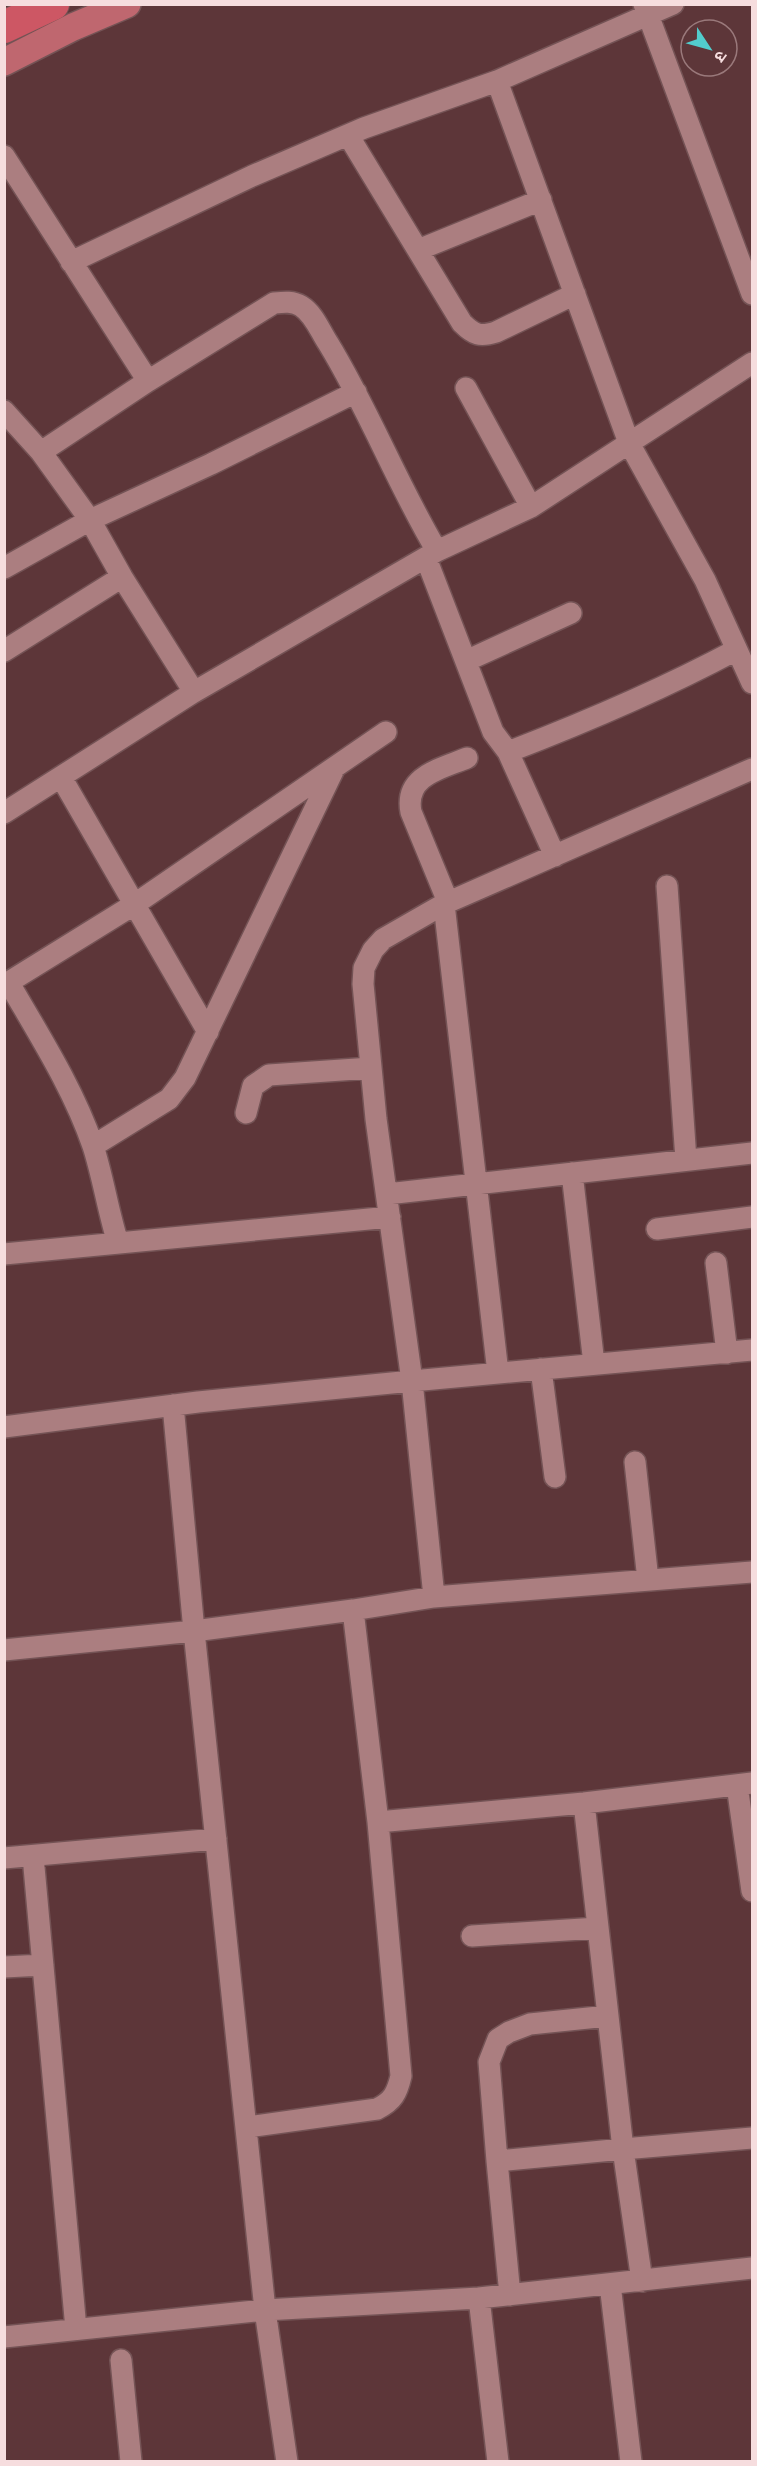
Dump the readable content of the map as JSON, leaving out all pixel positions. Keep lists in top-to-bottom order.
{
  "north": "bottom right"
}
